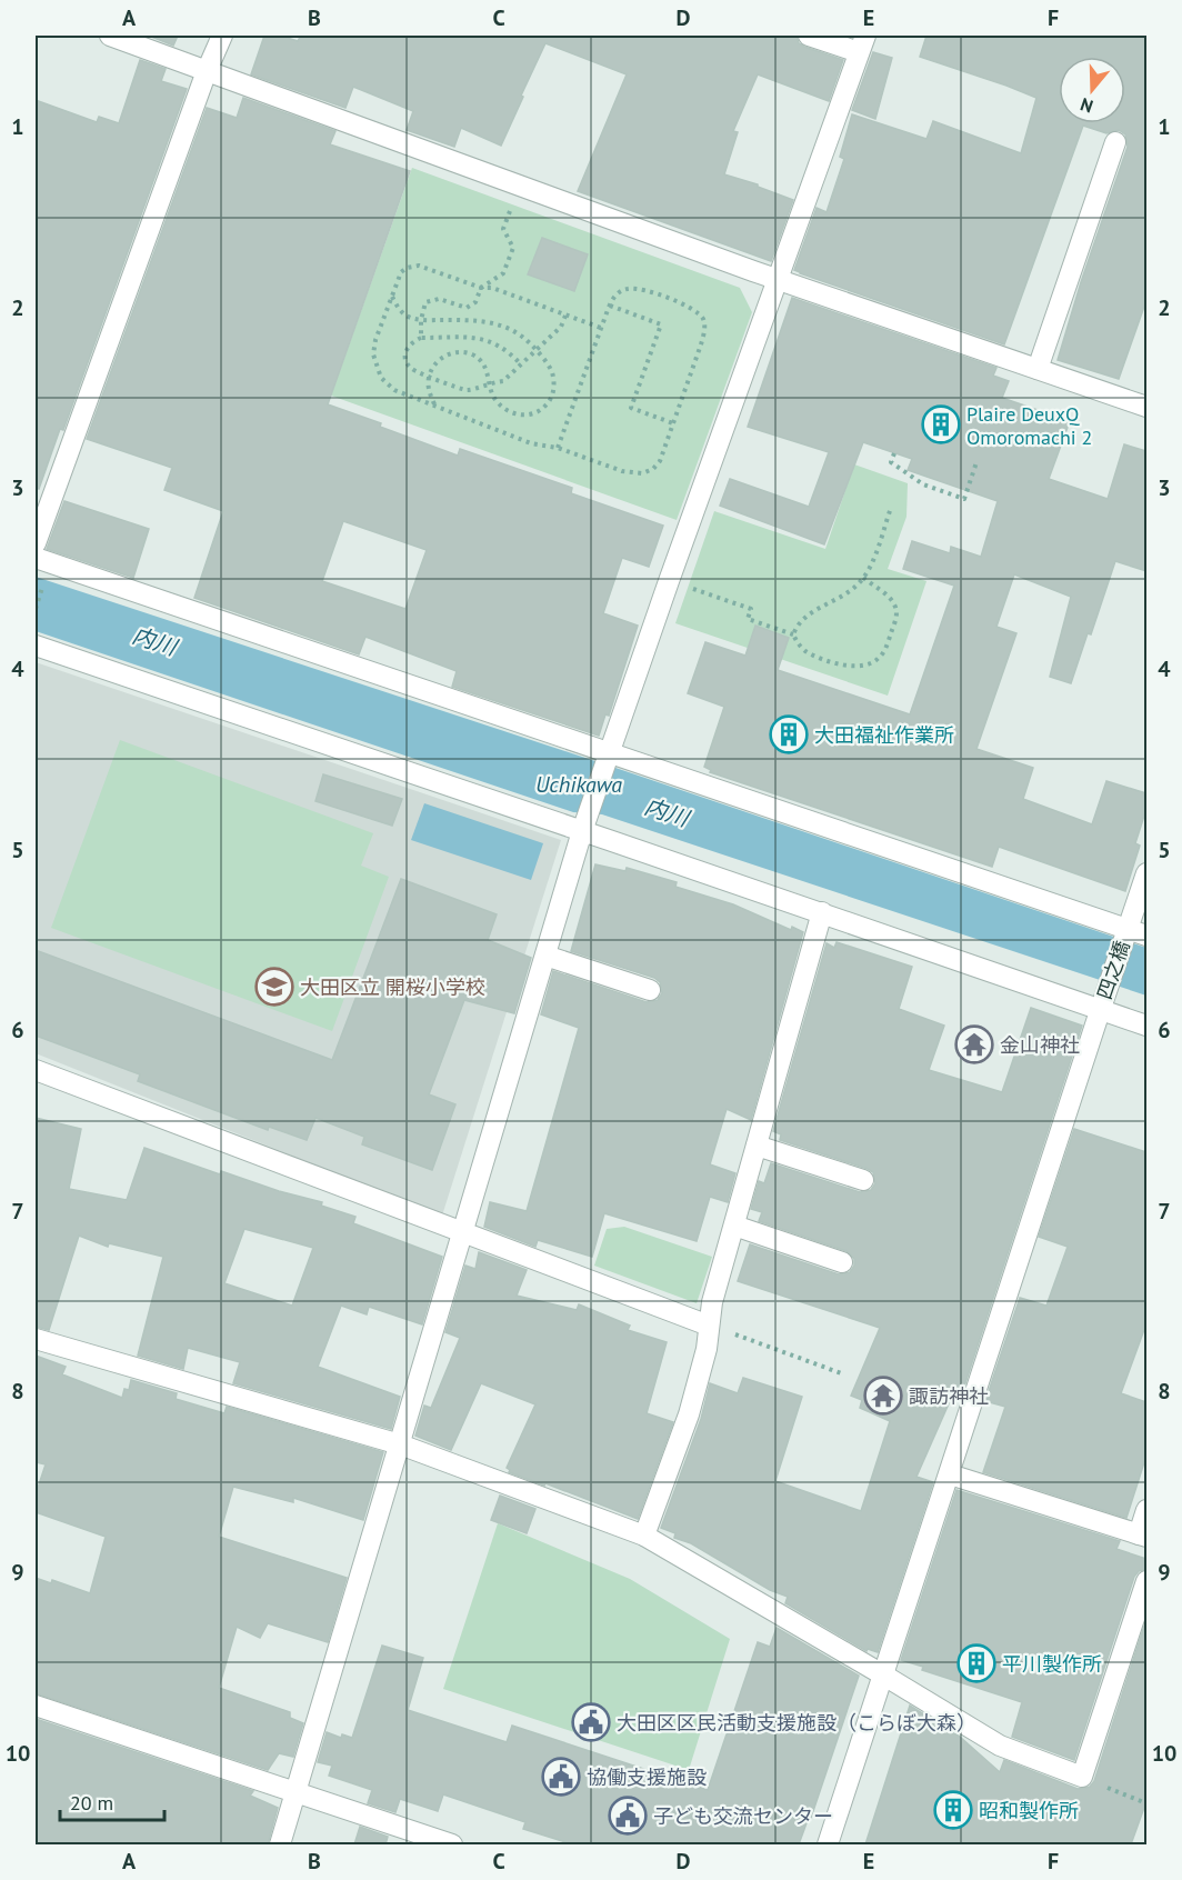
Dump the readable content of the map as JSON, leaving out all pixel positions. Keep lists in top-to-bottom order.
{
  "streets": {
    "street": ["四之橋"]
  },
  "water": ["内川", "Uchikawa"],
  "places": {
    "building": [
      "Plaire DeuxQ Omoromachi 2",
      "大田福祉作業所",
      "平川製作所",
      "昭和製作所"
    ],
    "school or university": ["大田区立 開桜小学校"],
    "temple": ["金山神社", "諏訪神社"],
    "public building": ["大田区区民活動支援施設（こらぼ大森）", "協働支援施設", "子ども交流センター"]
  },
  "scale_bar": "20 m",
  "north": "bottom",
  "grid": {
    "columns": [
      "A",
      "B",
      "C",
      "D",
      "E",
      "F"
    ],
    "rows": [
      "1",
      "2",
      "3",
      "4",
      "5",
      "6",
      "7",
      "8",
      "9",
      "10"
    ]
  }
}
